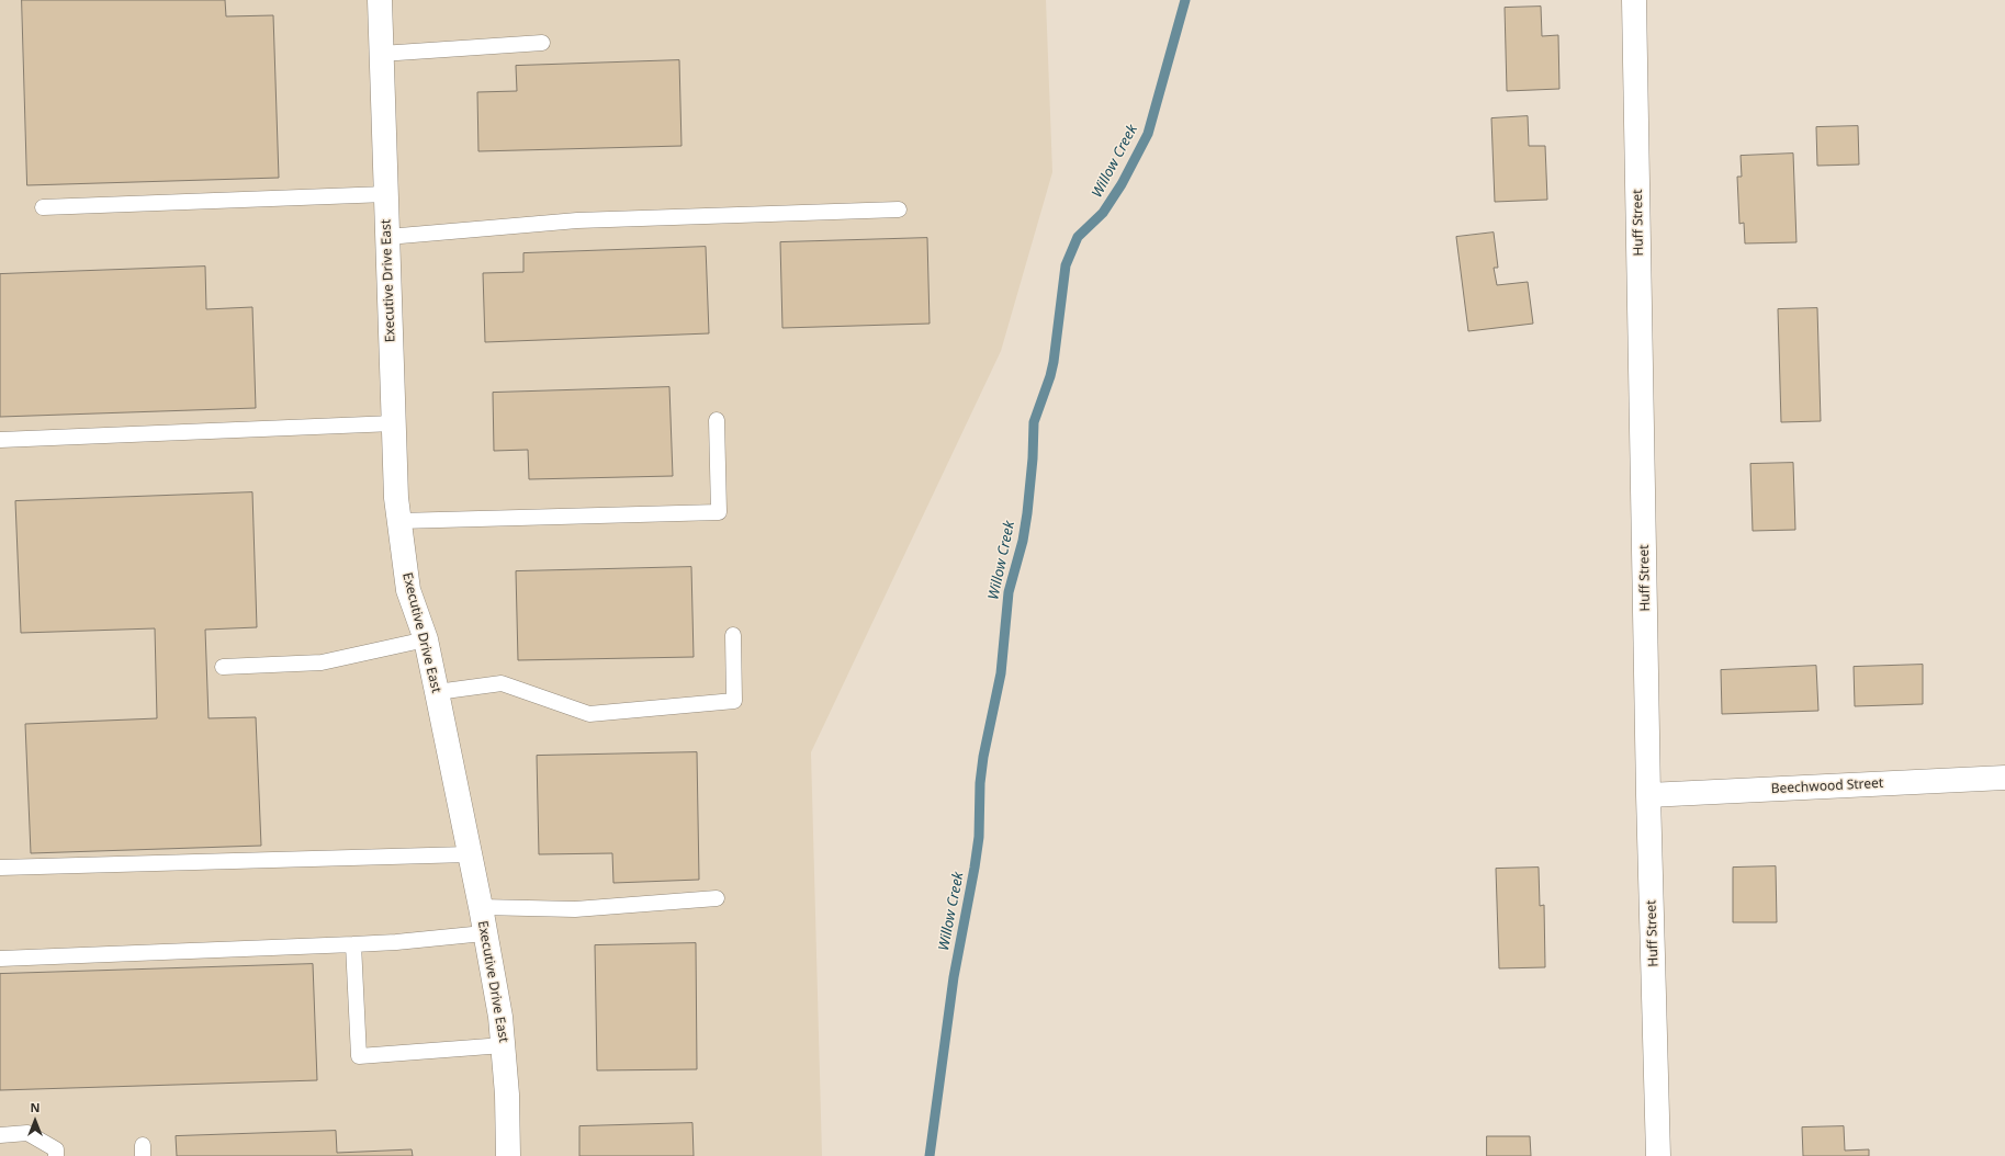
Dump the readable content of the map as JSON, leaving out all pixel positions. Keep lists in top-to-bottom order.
{
  "streets": {
    "street": ["Huff Street", "Executive Drive East", "Beechwood Street"]
  },
  "crossings": [
    ["Huff Street", "Beechwood Street"]
  ],
  "water": ["Willow Creek"],
  "north": "top"
}
